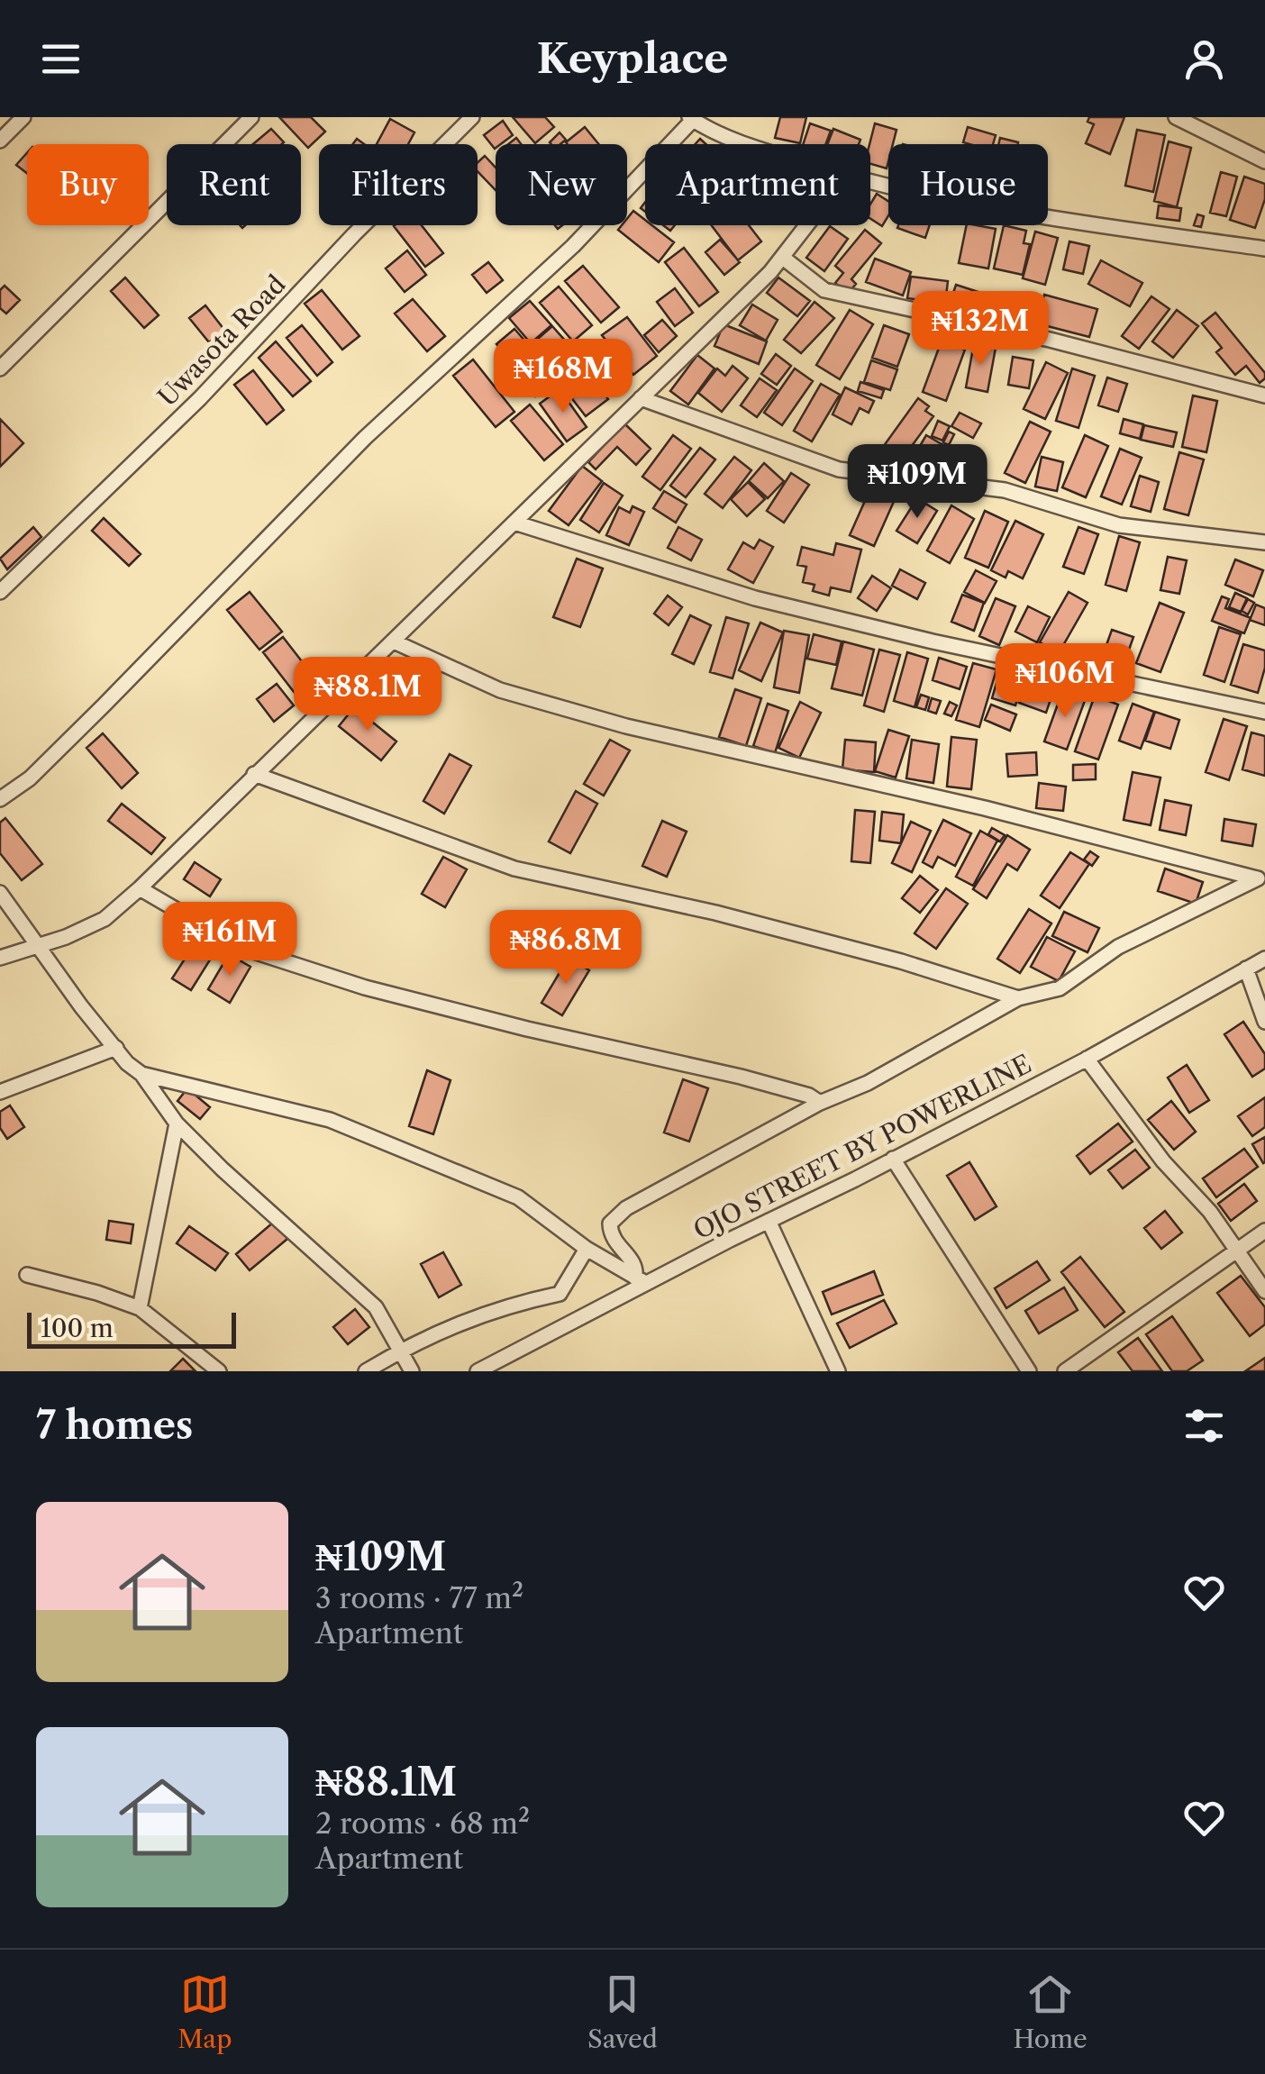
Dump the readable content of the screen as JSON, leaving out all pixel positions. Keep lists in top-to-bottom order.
{
  "streets": {
    "street": ["Uwasota Road", "OJO STREET BY POWERLINE"]
  },
  "scale_bar": "100 m",
  "page": {
    "header": "Keyplace",
    "chip": [
      "Buy",
      "Rent",
      "Filters",
      "New",
      "Apartment",
      "House"
    ],
    "price": [
      "₦132M",
      "₦168M",
      "₦109M",
      "₦106M",
      "₦88.1M",
      "₦161M",
      "₦86.8M"
    ],
    "scale": "100 m",
    "heading": "7 homes",
    "list": [
      {
        "name": "₦109M",
        "note": "3 rooms · 77 m² · Apartment"
      },
      {
        "name": "₦88.1M",
        "note": "2 rooms · 68 m² · Apartment"
      }
    ],
    "tabs": ["Map", "Saved", "Home"]
  }
}
